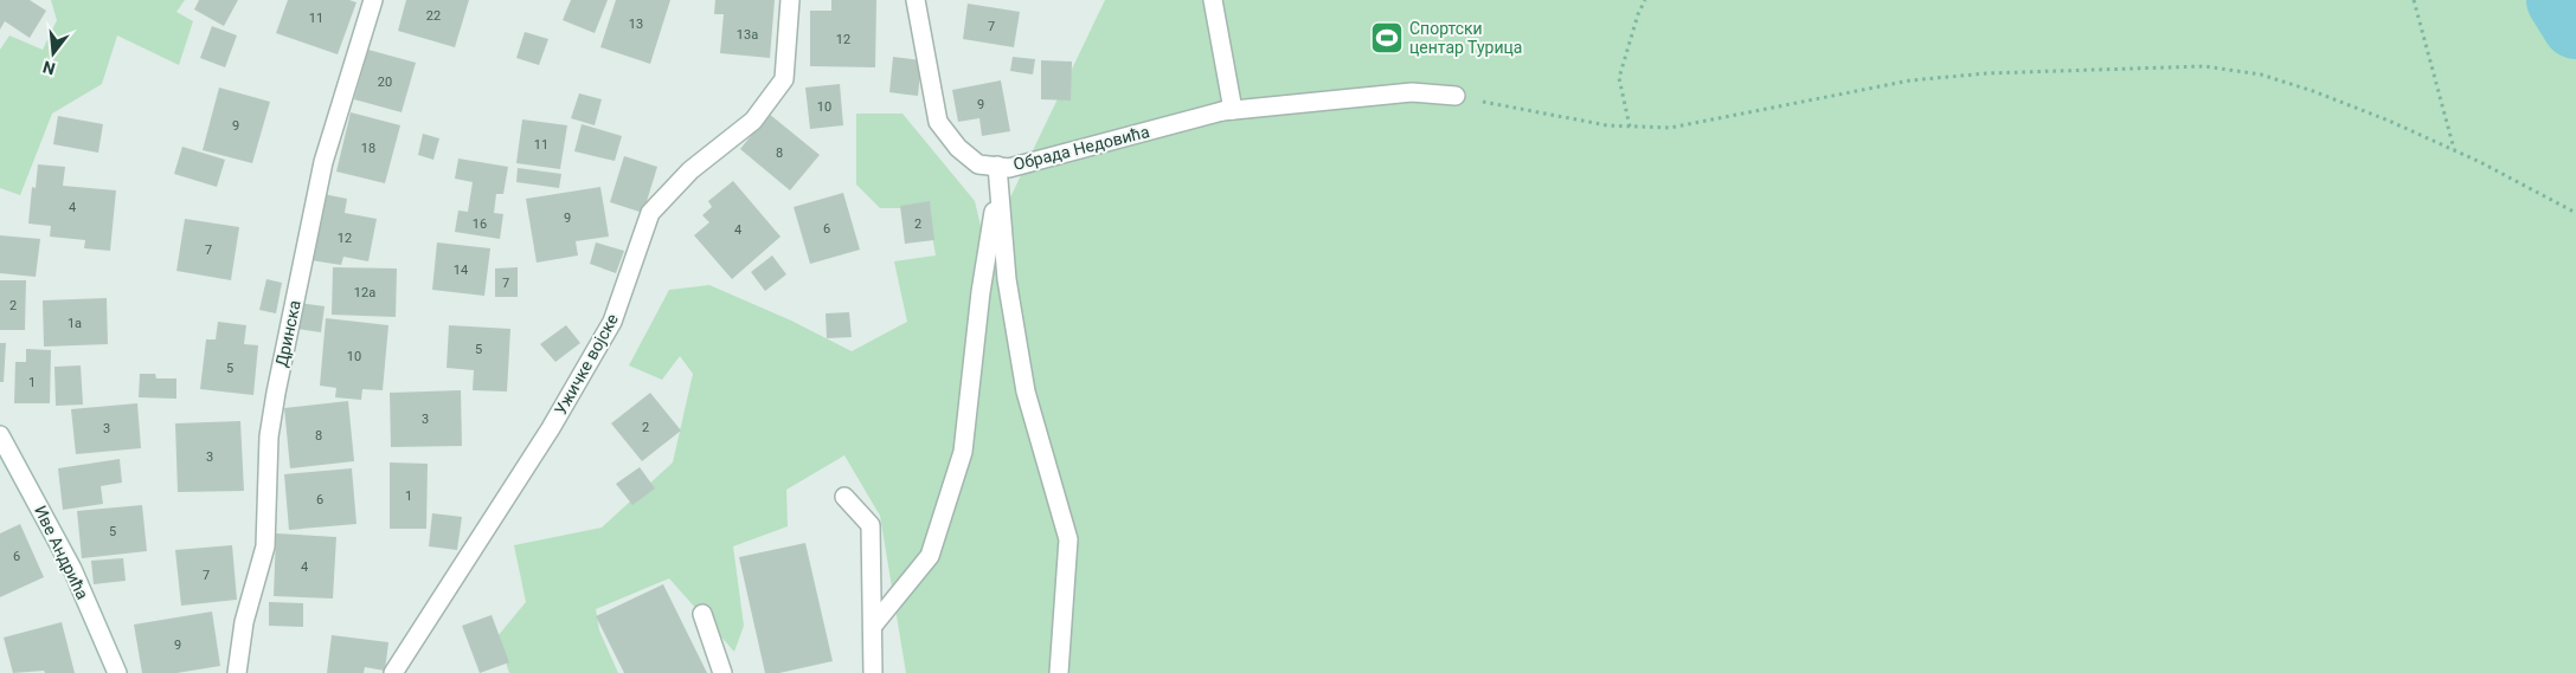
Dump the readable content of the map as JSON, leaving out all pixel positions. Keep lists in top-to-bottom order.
{
  "streets": {
    "street": [
      "Обрада Недовића",
      "Дринска",
      "Ужичке војске",
      "Иве Андрића"
    ]
  },
  "places": {
    "sports": ["Спортски центар Турица"]
  },
  "house_numbers": [
    "22",
    "11",
    "13",
    "7",
    "13a",
    "12",
    "20",
    "9",
    "10",
    "9",
    "11",
    "18",
    "8",
    "4",
    "9",
    "16",
    "2",
    "6",
    "4",
    "12",
    "7",
    "14",
    "7",
    "12a",
    "2",
    "1a",
    "5",
    "10",
    "5",
    "1",
    "3",
    "2",
    "3",
    "8",
    "3",
    "1",
    "6",
    "5",
    "6",
    "4",
    "7",
    "9"
  ],
  "north": "bottom"
}
